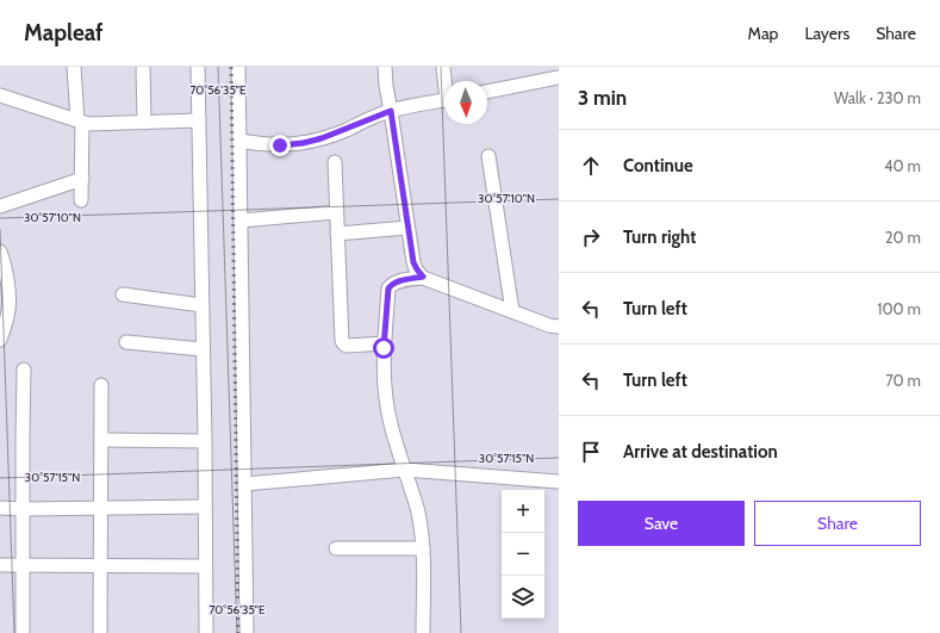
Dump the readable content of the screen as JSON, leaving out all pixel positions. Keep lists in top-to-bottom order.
{
  "north": "bottom",
  "page": {
    "header": "Mapleaf",
    "nav": ["Map", "Layers", "Share"],
    "heading": ["3 min", "Walk · 230 m"],
    "list": [
      ["Continue", "40 m"],
      ["Turn right", "20 m"],
      ["Turn left", "100 m"],
      ["Turn left", "70 m"],
      "Arrive at destination"
    ],
    "buttons": ["Save", "Share"],
    "map_buttons": ["+", "−"]
  },
  "coordinates": ["70°56'35\"E", "30°57'10\"N", "30°57'15\"N"]
}
